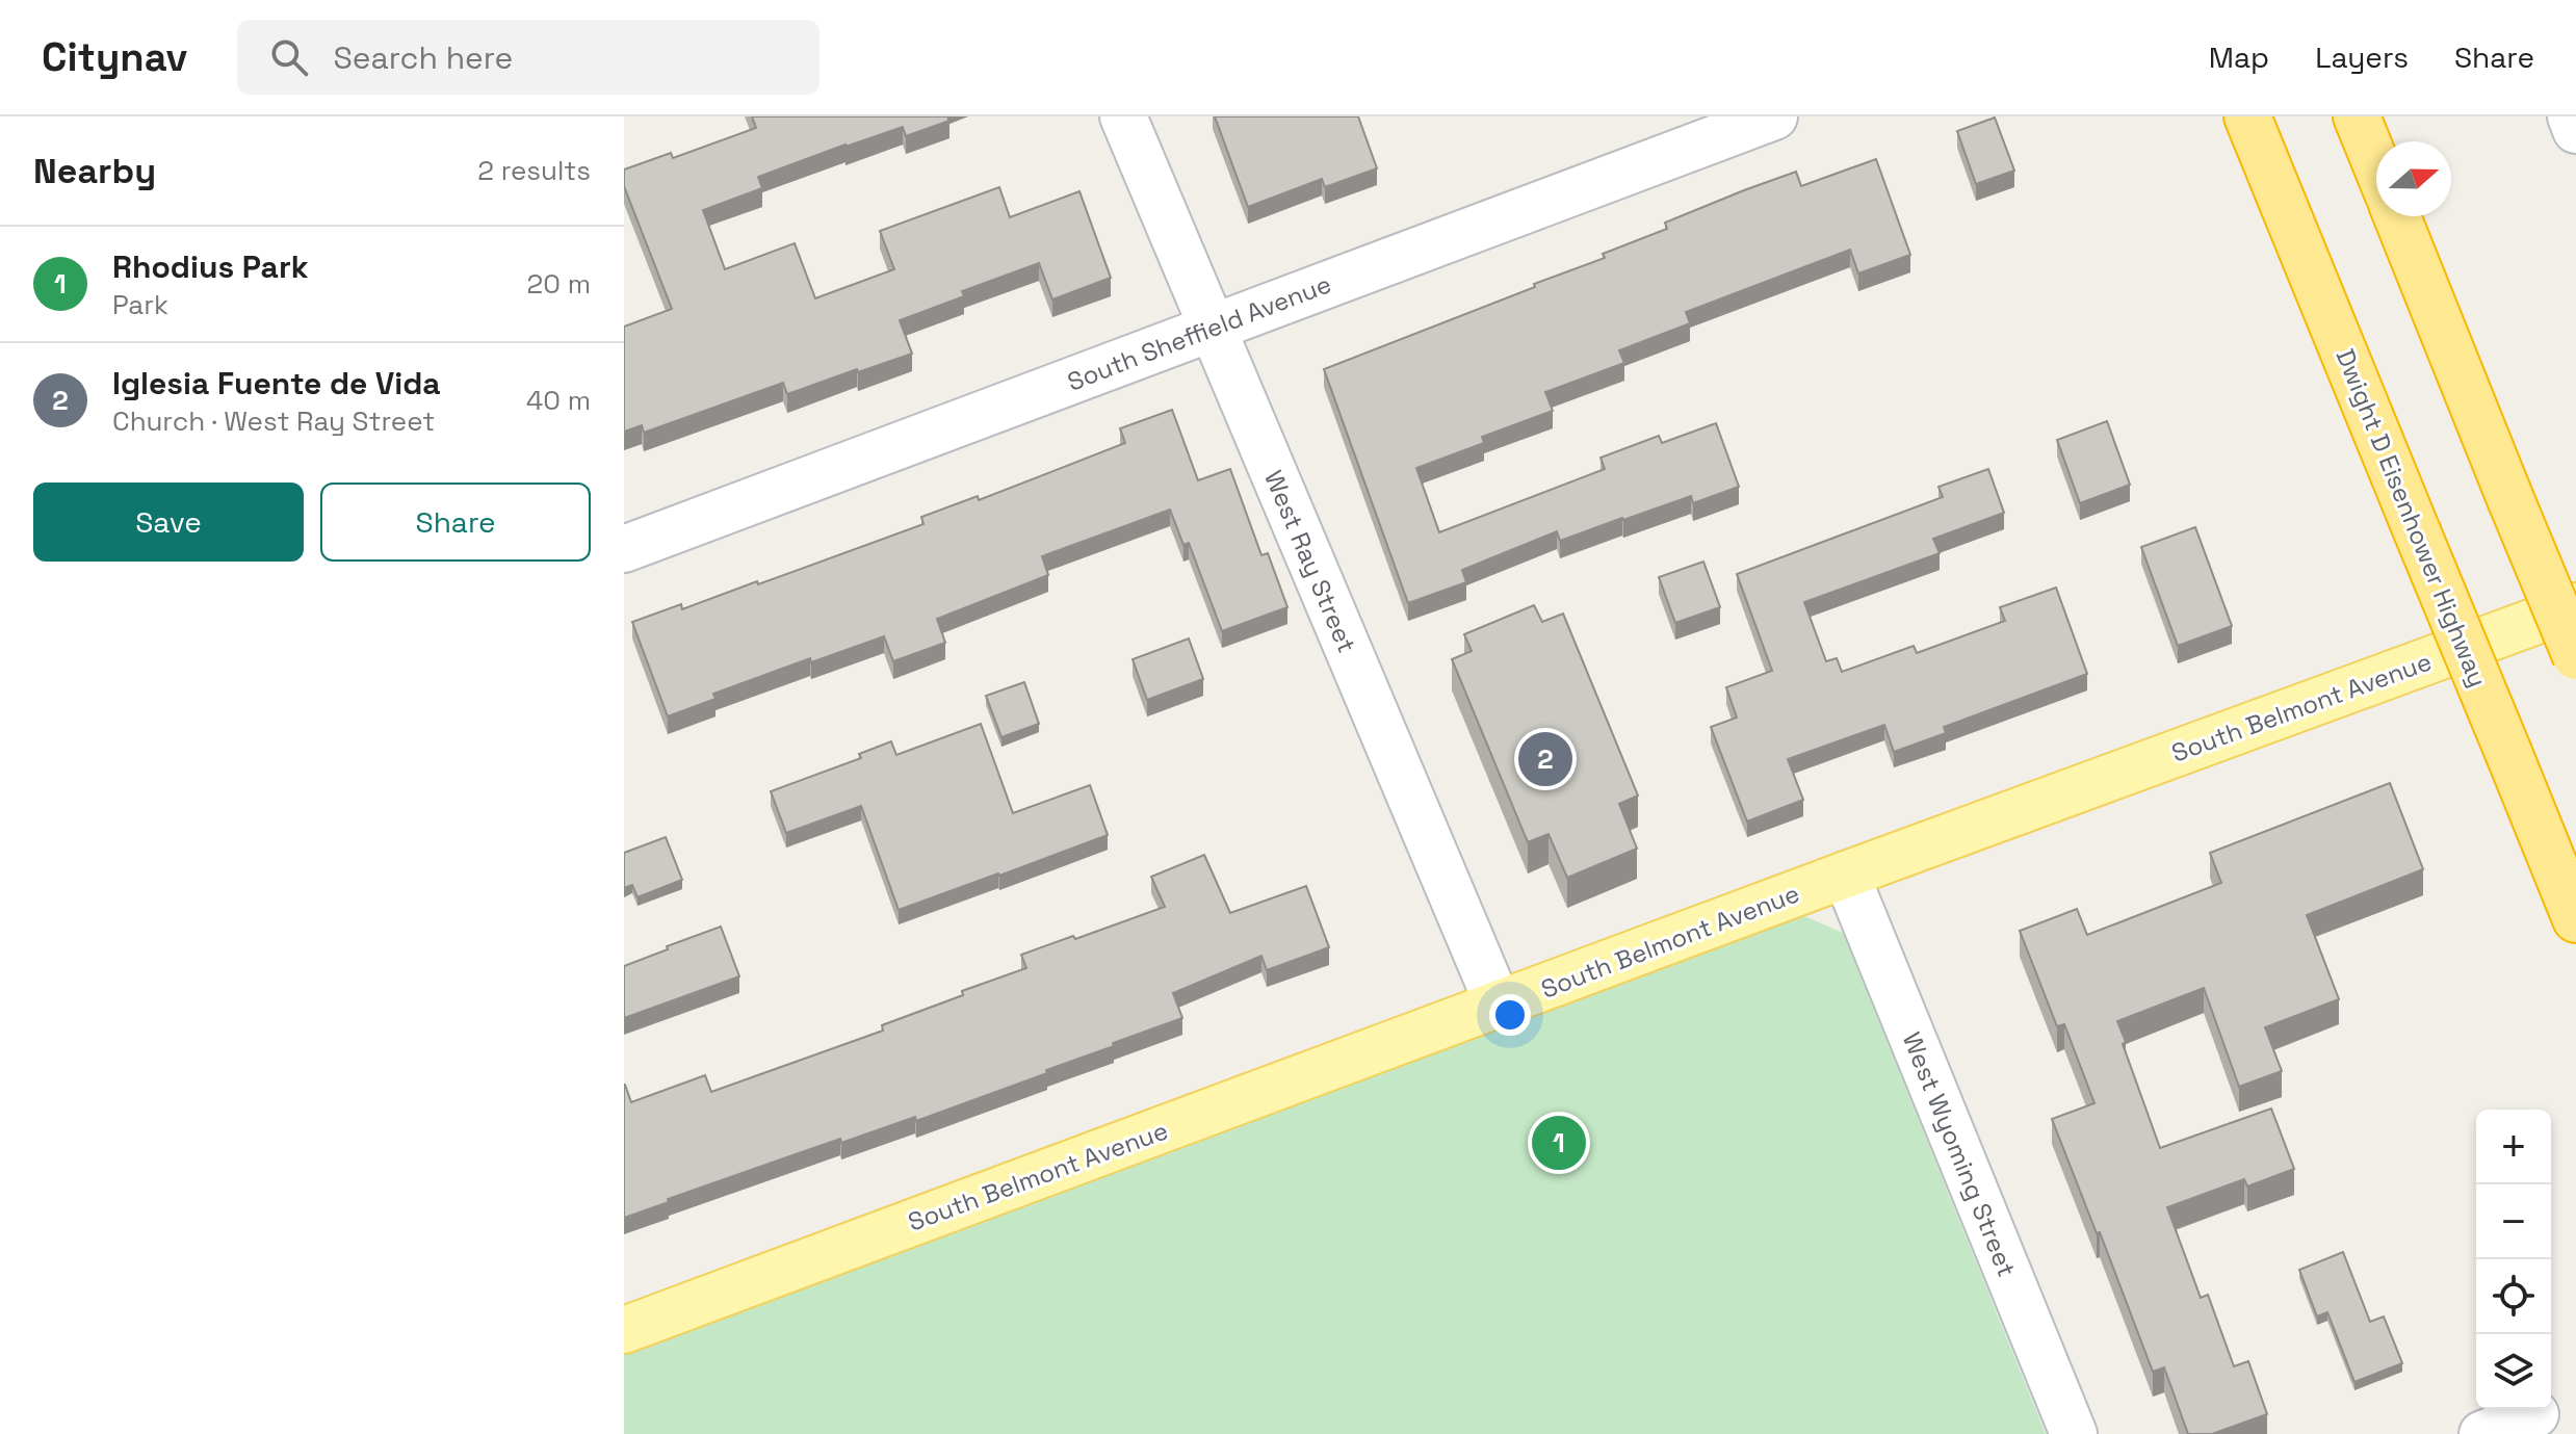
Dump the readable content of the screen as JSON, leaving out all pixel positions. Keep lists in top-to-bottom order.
{
  "streets": {
    "highway": ["Dwight D Eisenhower Highway"],
    "main road": ["South Belmont Avenue"],
    "street": ["South Sheffield Avenue", "West Ray Street", "West Wyoming Street"]
  },
  "crossings": [
    ["South Sheffield Avenue", "West Ray Street"],
    ["West Ray Street", "South Belmont Avenue"],
    ["South Belmont Avenue", "West Wyoming Street"]
  ],
  "north": "right",
  "page": {
    "header": "Citynav",
    "search": "Search here",
    "nav": ["Map", "Layers", "Share"],
    "heading": ["Nearby", "2 results"],
    "list": [
      {
        "mark": "1",
        "name": "Rhodius Park",
        "note": "Park",
        "value": "20 m"
      },
      {
        "mark": "2",
        "name": "Iglesia Fuente de Vida",
        "note": "Church · West Ray Street",
        "value": "40 m"
      }
    ],
    "buttons": ["Save", "Share"],
    "pins": ["2", "1"],
    "map_buttons": ["+", "−"]
  }
}
